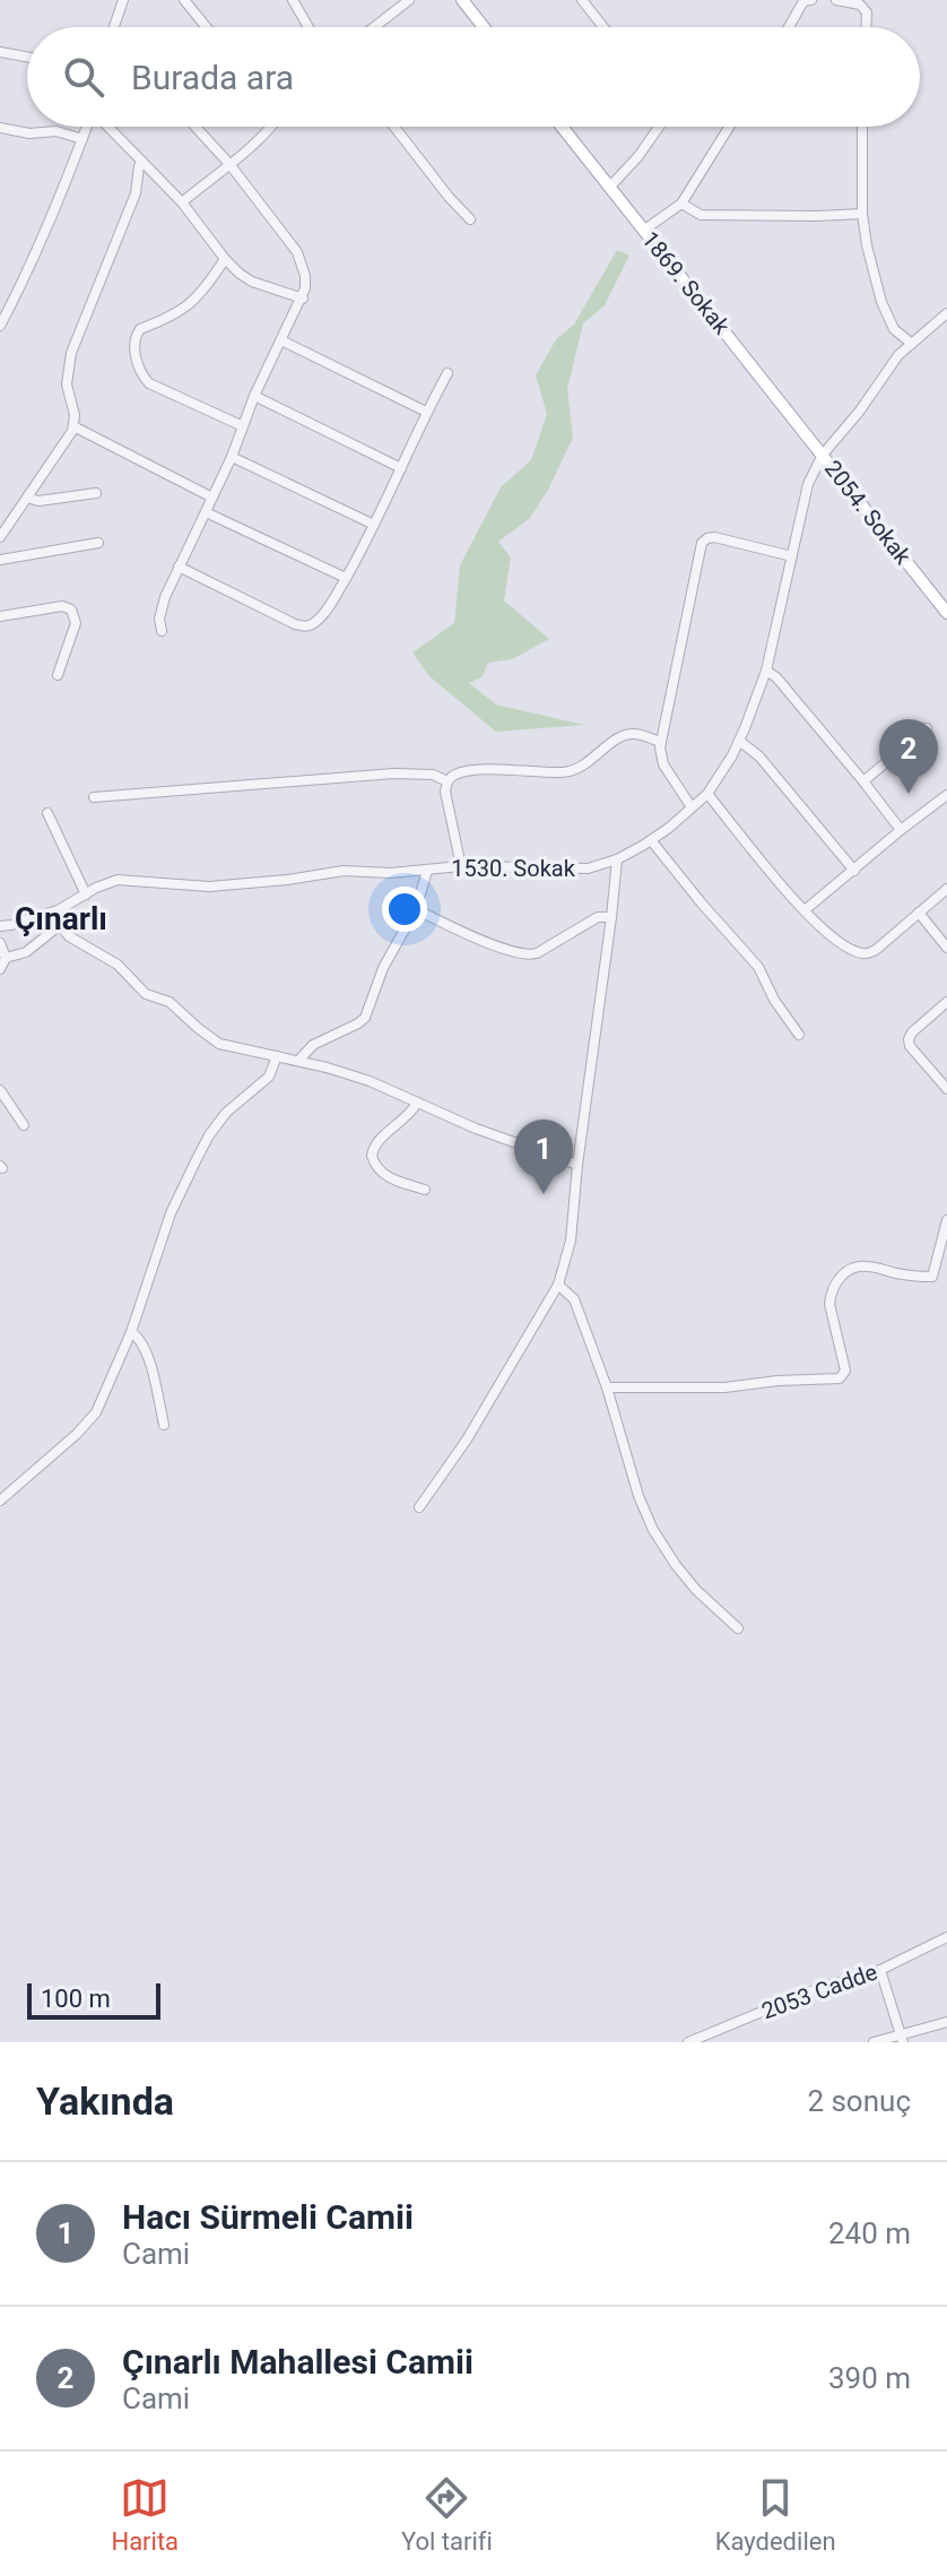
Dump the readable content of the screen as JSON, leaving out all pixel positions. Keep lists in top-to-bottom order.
{
  "streets": {
    "main road": ["1869. Sokak", "2054. Sokak"],
    "street": ["1530. Sokak", "2053 Cadde"]
  },
  "crossings": [
    ["1869. Sokak", "2054. Sokak"],
    ["1869. Sokak", "1530. Sokak"],
    ["2054. Sokak", "1530. Sokak"]
  ],
  "districts": ["Çınarlı"],
  "scale_bar": "100 m",
  "page": {
    "search": "Burada ara",
    "pins": ["2", "1"],
    "scale": "100 m",
    "heading": ["Yakında", "2 sonuç"],
    "list": [
      {
        "mark": "1",
        "name": "Hacı Sürmeli Camii",
        "note": "Cami",
        "value": "240 m"
      },
      {
        "mark": "2",
        "name": "Çınarlı Mahallesi Camii",
        "note": "Cami",
        "value": "390 m"
      }
    ],
    "nav": ["Harita", "Yol tarifi", "Kaydedilen"]
  }
}
